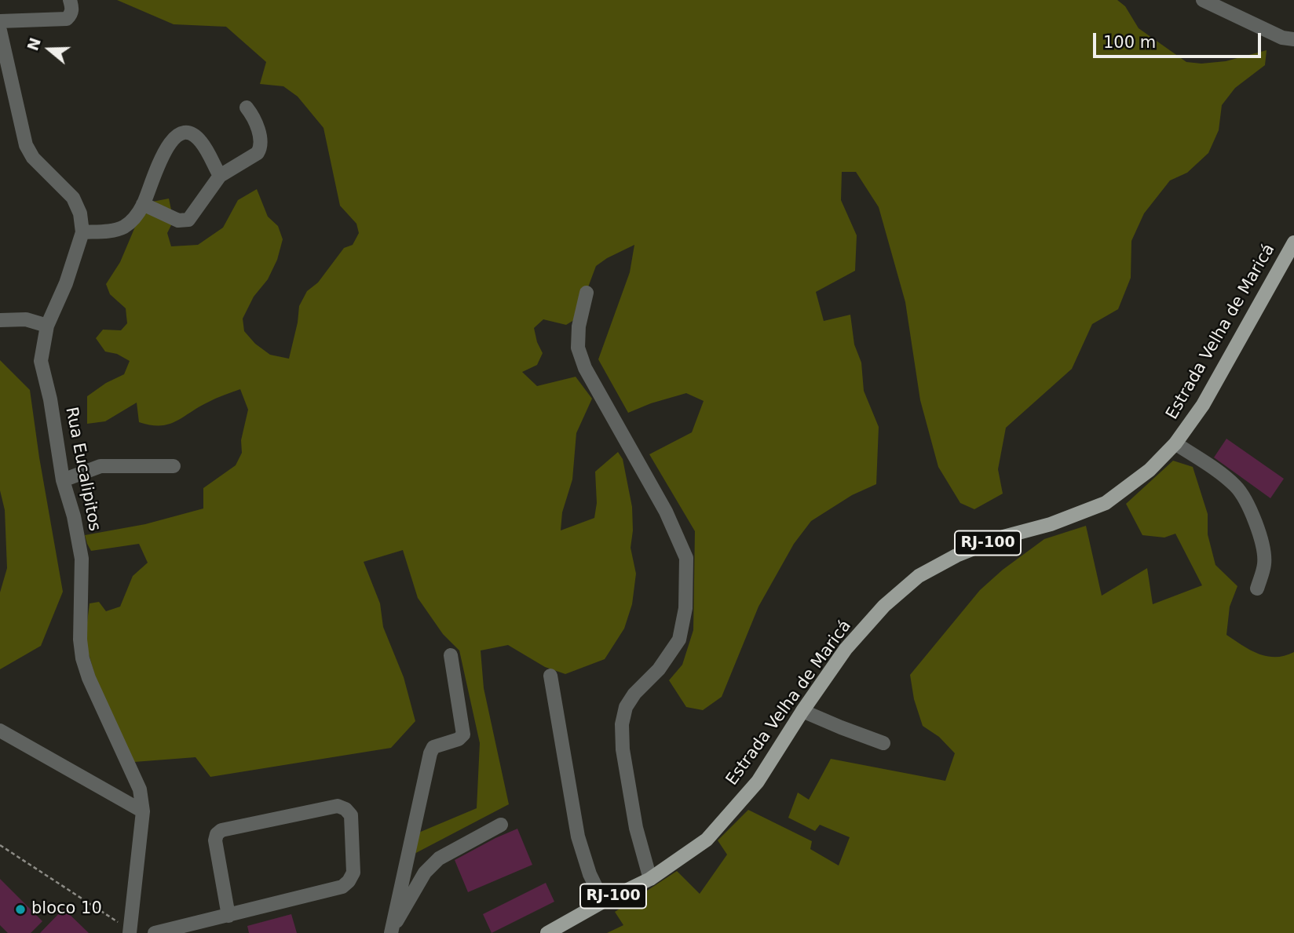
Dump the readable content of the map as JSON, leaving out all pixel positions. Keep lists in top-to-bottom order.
{
  "streets": {
    "main road": ["Estrada Velha de Maricá", "RJ-100"],
    "street": ["Rua Eucalipitos"]
  },
  "places": ["bloco 10"],
  "scale_bar": "100 m",
  "north": "left"
}
